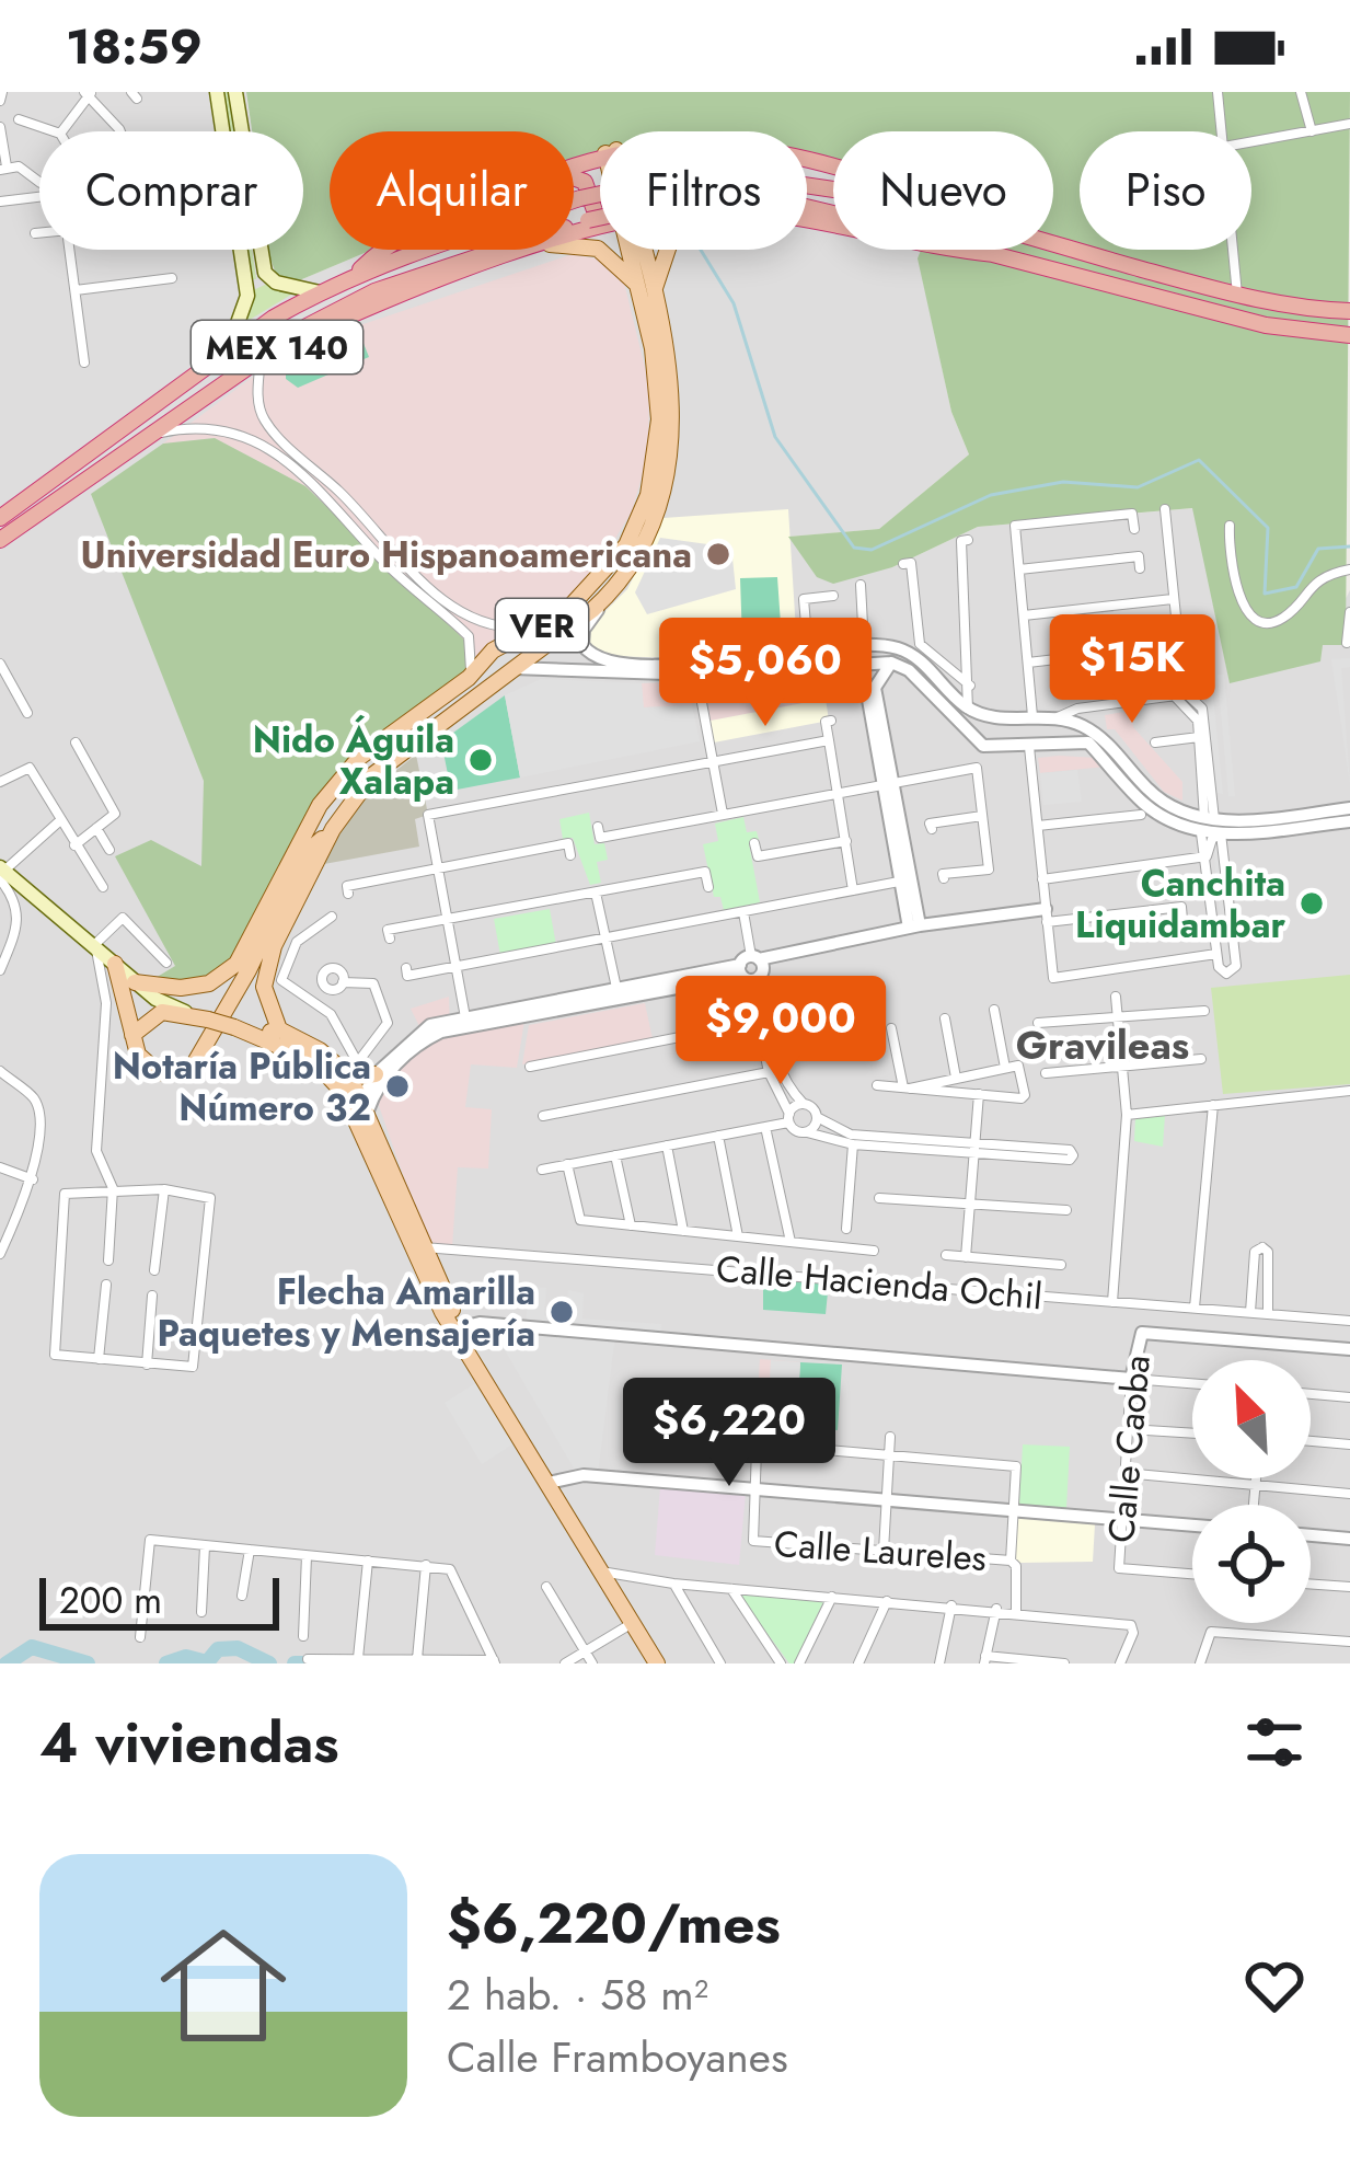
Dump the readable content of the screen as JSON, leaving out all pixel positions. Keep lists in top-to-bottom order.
{
  "streets": {
    "highway": ["MEX 140"],
    "main road": ["VER"],
    "street": ["Calle Hacienda Ochil", "Calle Caoba", "Calle Laureles"]
  },
  "districts": ["Gravileas"],
  "places": [
    "Universidad Euro Hispanoamericana",
    "Nido Águila Xalapa",
    "Canchita Liquidambar",
    "Notaría Pública Número 32",
    "Flecha Amarilla Paquetes y Mensajería"
  ],
  "scale_bar": "200 m",
  "north": "top left",
  "page": {
    "status": "18:59",
    "chip": [
      "Comprar",
      "Alquilar",
      "Filtros",
      "Nuevo",
      "Piso"
    ],
    "price": [
      "$15K",
      "$5,060",
      "$9,000",
      "$6,220"
    ],
    "scale": "200 m",
    "heading": "4 viviendas",
    "list": [
      {
        "name": "$6,220/mes",
        "note": "2 hab. · 58 m² · Calle Framboyanes"
      }
    ]
  }
}
